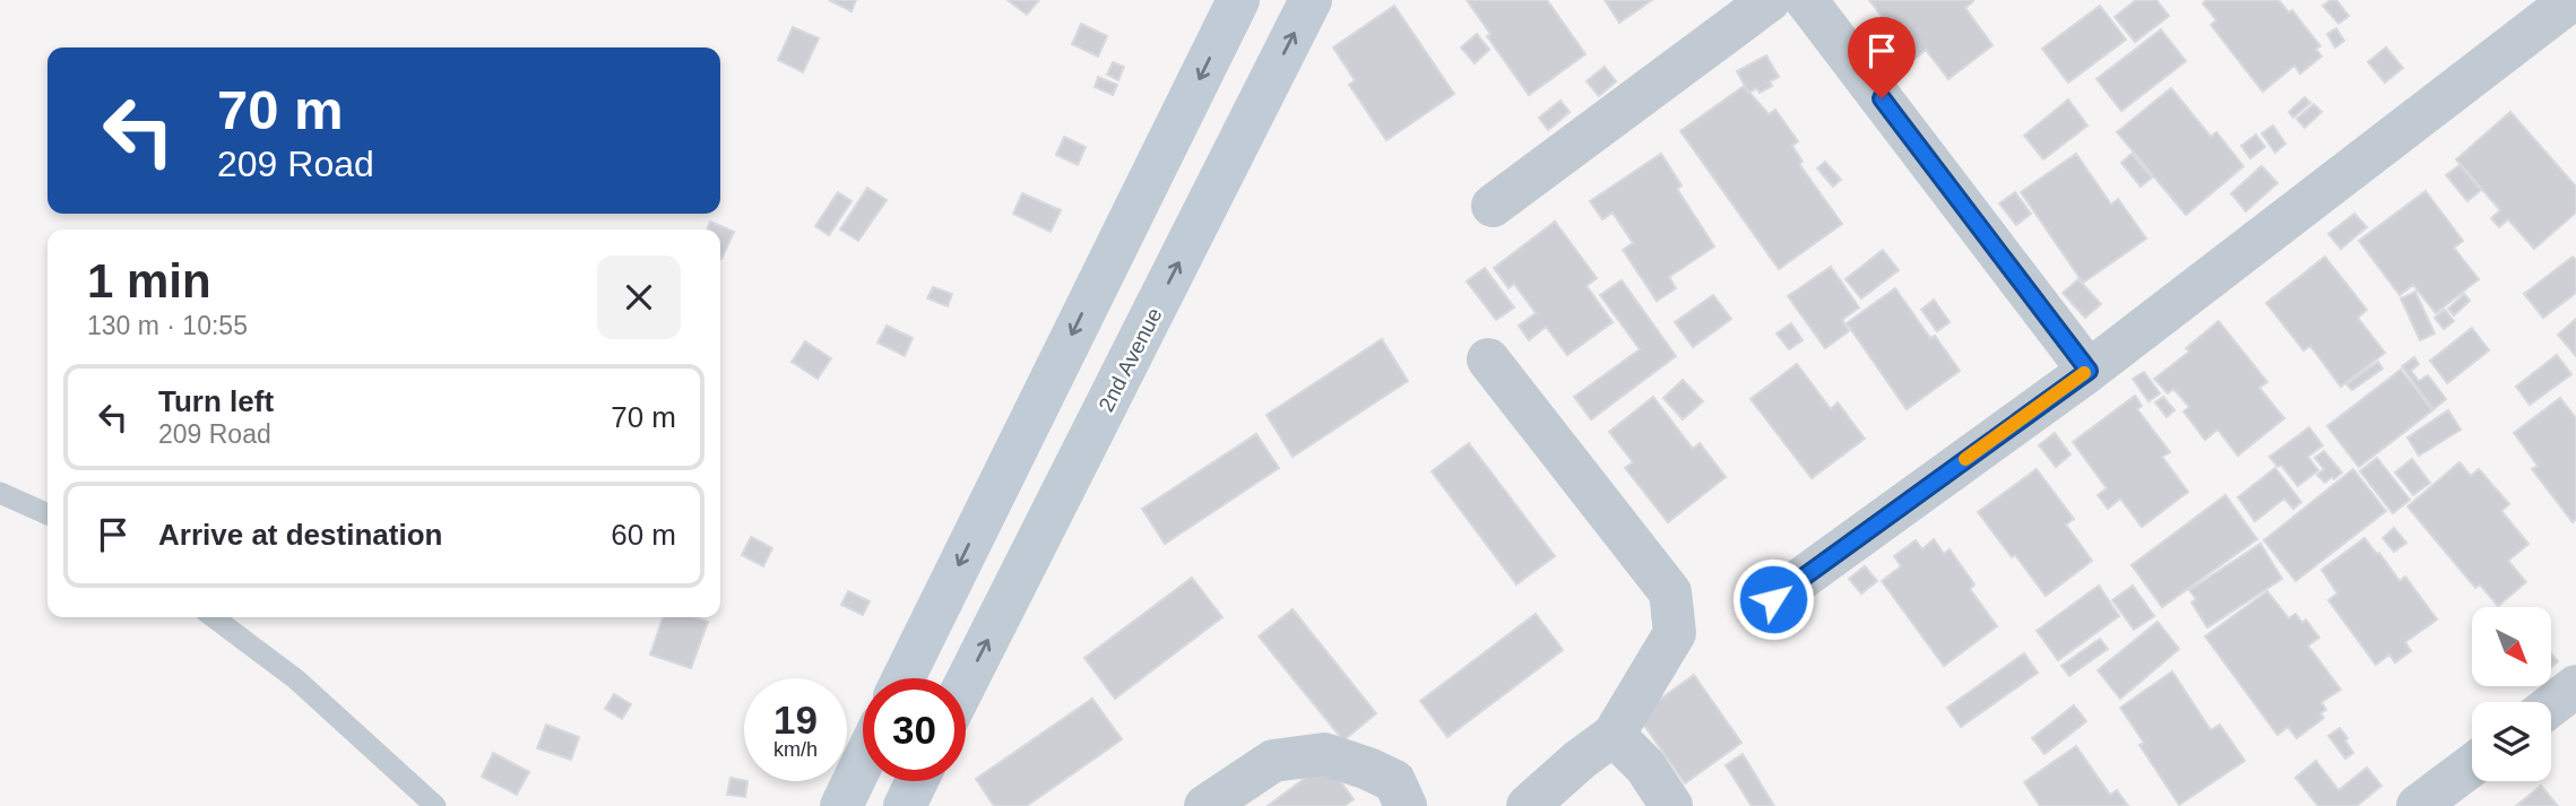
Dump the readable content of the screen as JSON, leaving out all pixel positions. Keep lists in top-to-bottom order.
{
  "streets": {
    "street": ["2nd Avenue"]
  },
  "north": "bottom right",
  "page": {
    "turn": ["70 m", "209 Road"],
    "heading": ["1 min", "130 m · 10:55"],
    "list": [
      {
        "name": "Turn left",
        "note": "209 Road",
        "value": "70 m"
      },
      {
        "name": "Arrive at destination",
        "value": "60 m"
      }
    ],
    "speed": "19 km/h",
    "limit": "30"
  }
}
